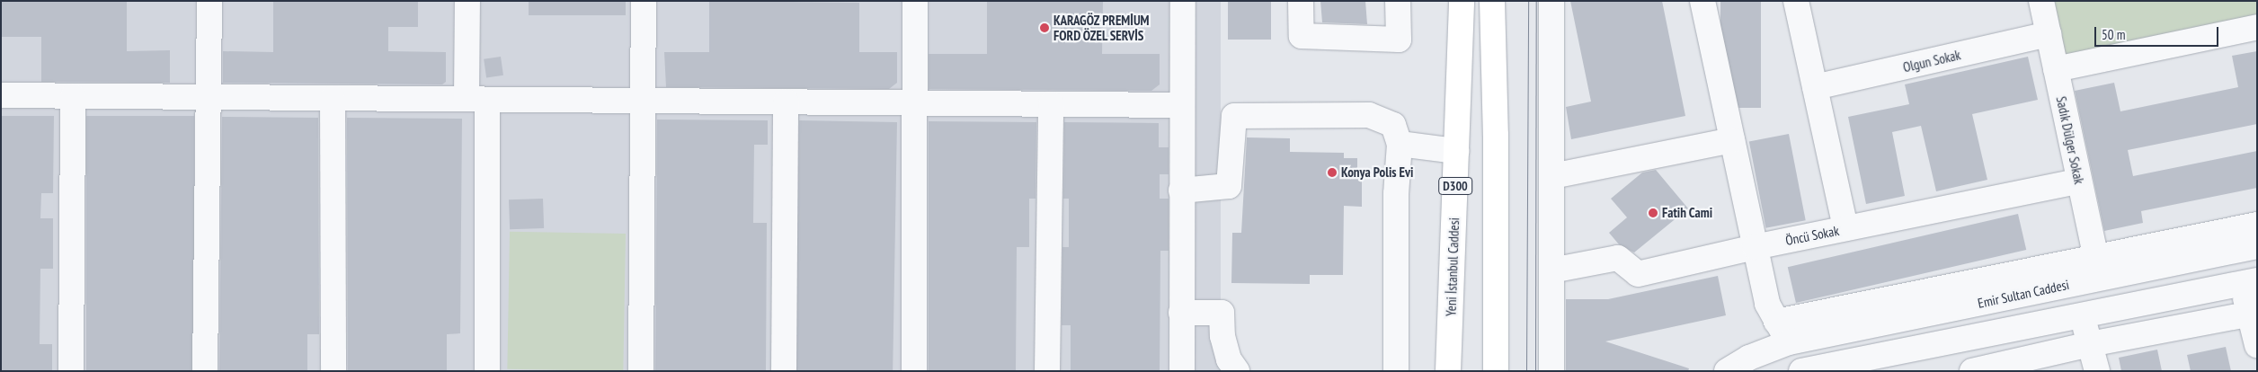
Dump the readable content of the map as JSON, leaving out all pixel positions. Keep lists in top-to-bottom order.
{
  "streets": {
    "highway": ["D300", "Yeni İstanbul Caddesi"],
    "street": [
      "Olgun Sokak",
      "Sadık Dülger Sokak",
      "Öncü Sokak",
      "Emir Sultan Caddesi"
    ]
  },
  "crossings": [
    ["Olgun Sokak", "Sadık Dülger Sokak"],
    ["Sadık Dülger Sokak", "Öncü Sokak"],
    ["Sadık Dülger Sokak", "Emir Sultan Caddesi"]
  ],
  "places": ["KARAGÖZ PREMİUM FORD ÖZEL SERVİS", "Konya Polis Evi", "Fatih Cami"],
  "scale_bar": "50 m"
}
